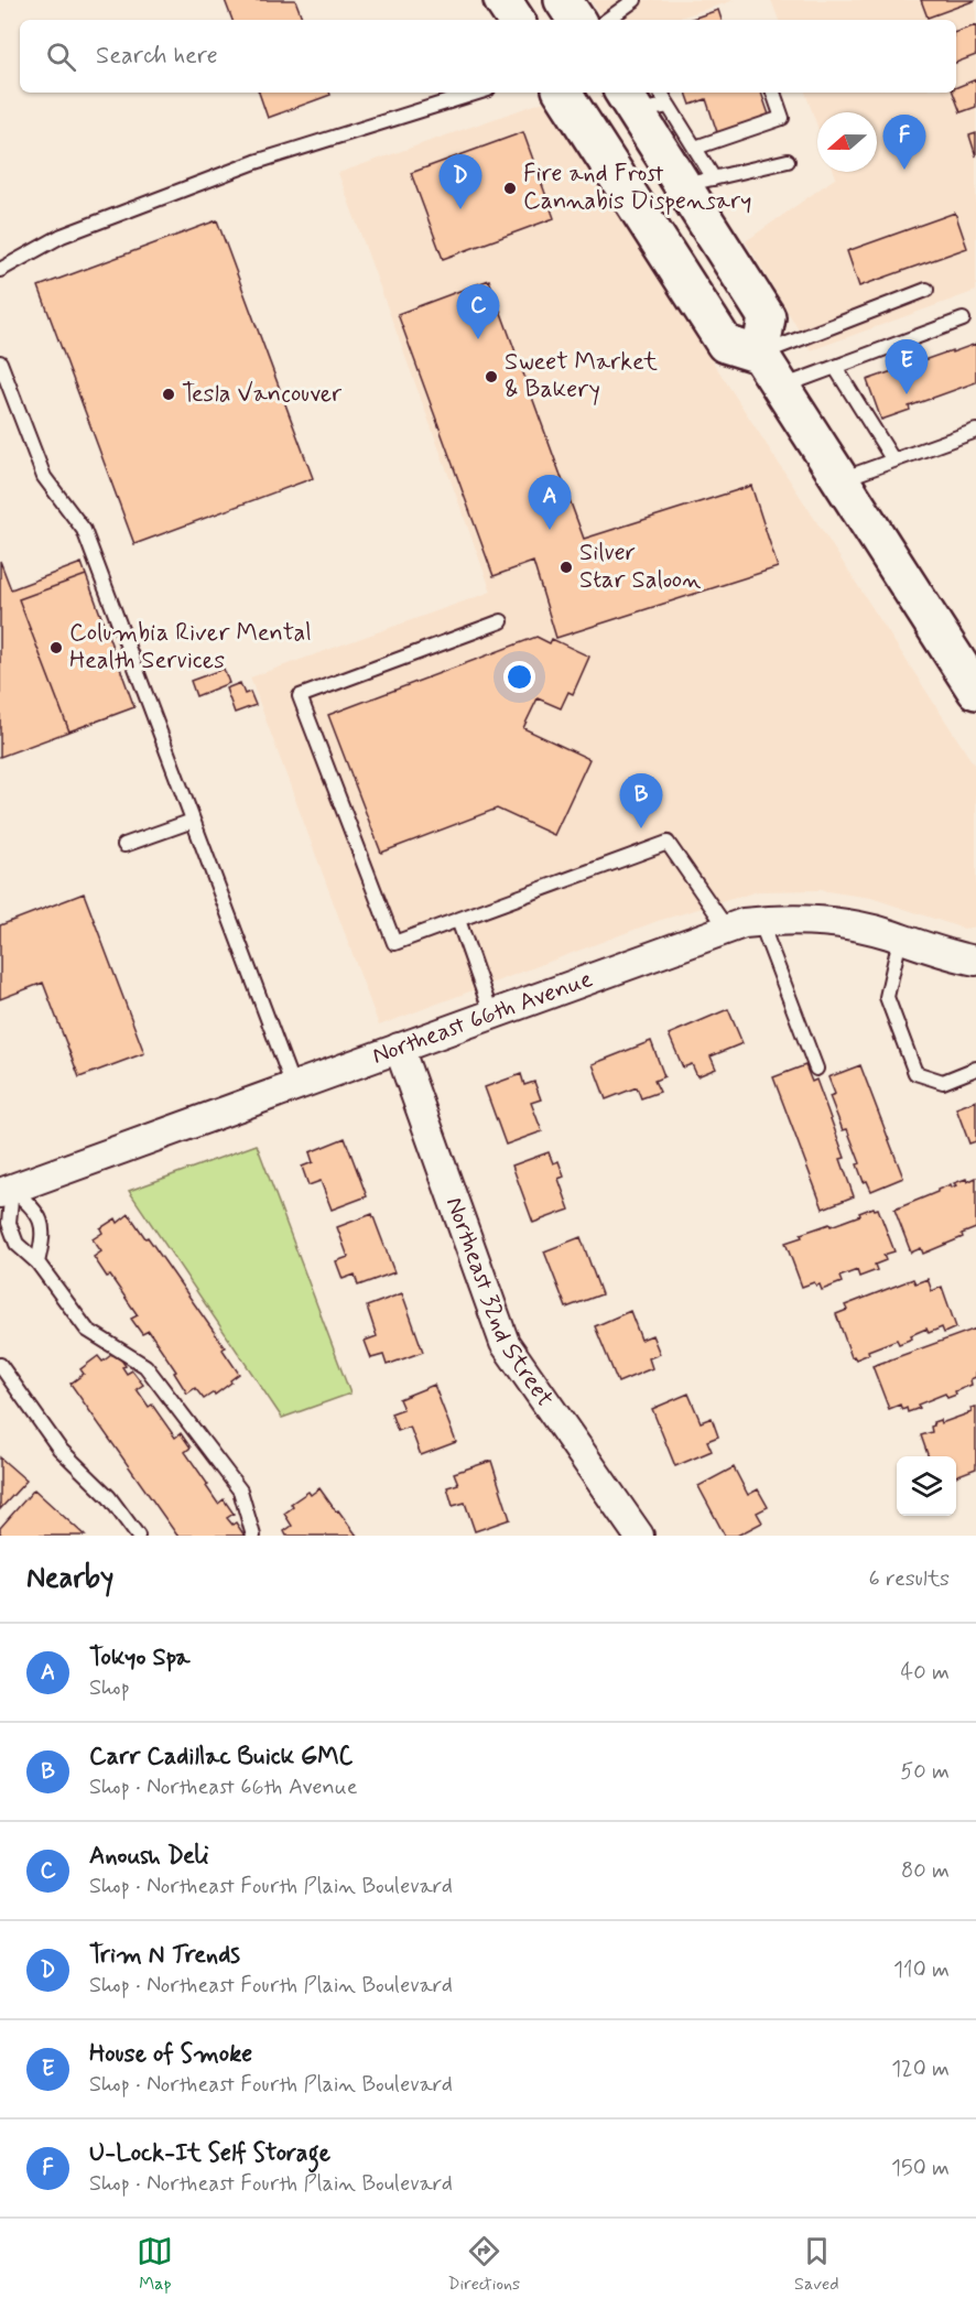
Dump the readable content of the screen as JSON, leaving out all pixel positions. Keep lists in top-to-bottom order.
{
  "streets": {
    "street": ["Northeast 66th Avenue", "Northeast 32nd Street"]
  },
  "crossings": [
    ["Northeast 66th Avenue", "Northeast 32nd Street"]
  ],
  "places": [
    "Fire and Frost Cannabis Dispensary",
    "Sweet Market & Bakery",
    "Tesla Vancouver",
    "Silver Star Saloon",
    "Columbia River Mental Health Services"
  ],
  "north": "left",
  "page": {
    "search": "Search here",
    "pins": [
      "F",
      "D",
      "C",
      "E",
      "A",
      "B"
    ],
    "heading": ["Nearby", "6 results"],
    "list": [
      {
        "mark": "A",
        "name": "Tokyo Spa",
        "note": "Shop",
        "value": "40 m"
      },
      {
        "mark": "B",
        "name": "Carr Cadillac Buick GMC",
        "note": "Shop · Northeast 66th Avenue",
        "value": "50 m"
      },
      {
        "mark": "C",
        "name": "Anoush Deli",
        "note": "Shop · Northeast Fourth Plain Boulevard",
        "value": "80 m"
      },
      {
        "mark": "D",
        "name": "Trim N Trends",
        "note": "Shop · Northeast Fourth Plain Boulevard",
        "value": "110 m"
      },
      {
        "mark": "E",
        "name": "House of Smoke",
        "note": "Shop · Northeast Fourth Plain Boulevard",
        "value": "120 m"
      },
      {
        "mark": "F",
        "name": "U-Lock-It Self Storage",
        "note": "Shop · Northeast Fourth Plain Boulevard",
        "value": "150 m"
      }
    ],
    "nav": ["Map", "Directions", "Saved"]
  }
}
